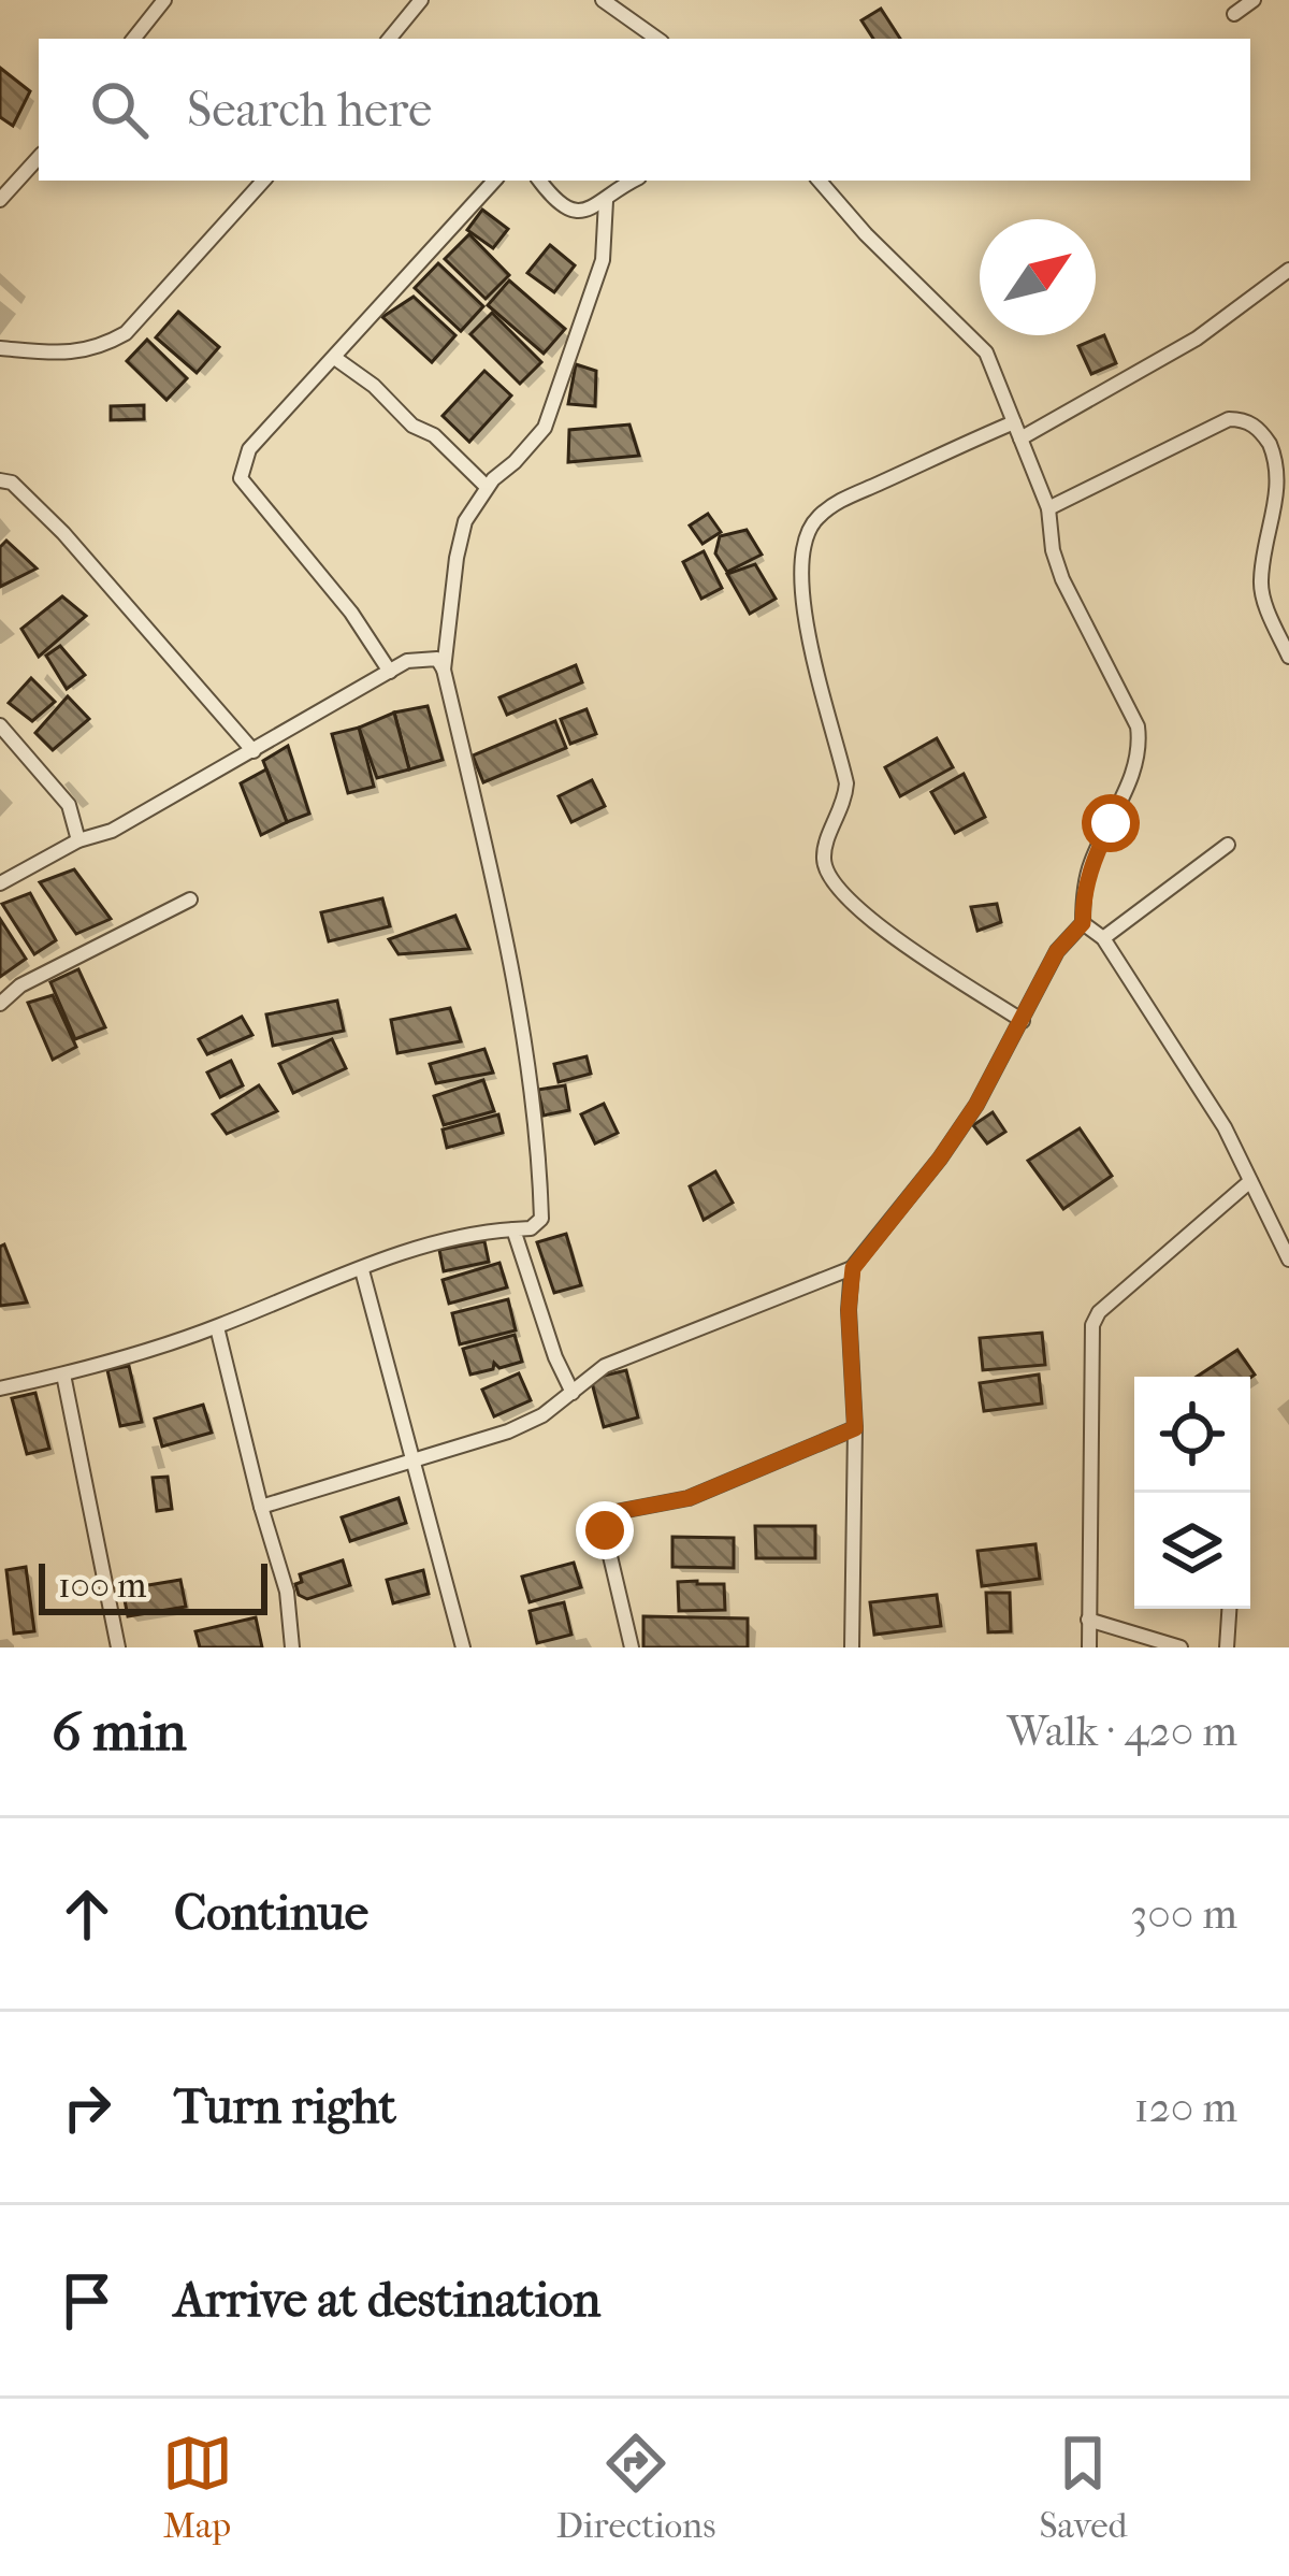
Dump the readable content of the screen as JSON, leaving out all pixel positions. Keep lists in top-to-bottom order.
{
  "scale_bar": "100 m",
  "north": "top right",
  "page": {
    "search": "Search here",
    "scale": "100 m",
    "heading": ["6 min", "Walk · 420 m"],
    "list": [
      ["Continue", "300 m"],
      ["Turn right", "120 m"],
      "Arrive at destination"
    ],
    "nav": ["Map", "Directions", "Saved"]
  }
}
